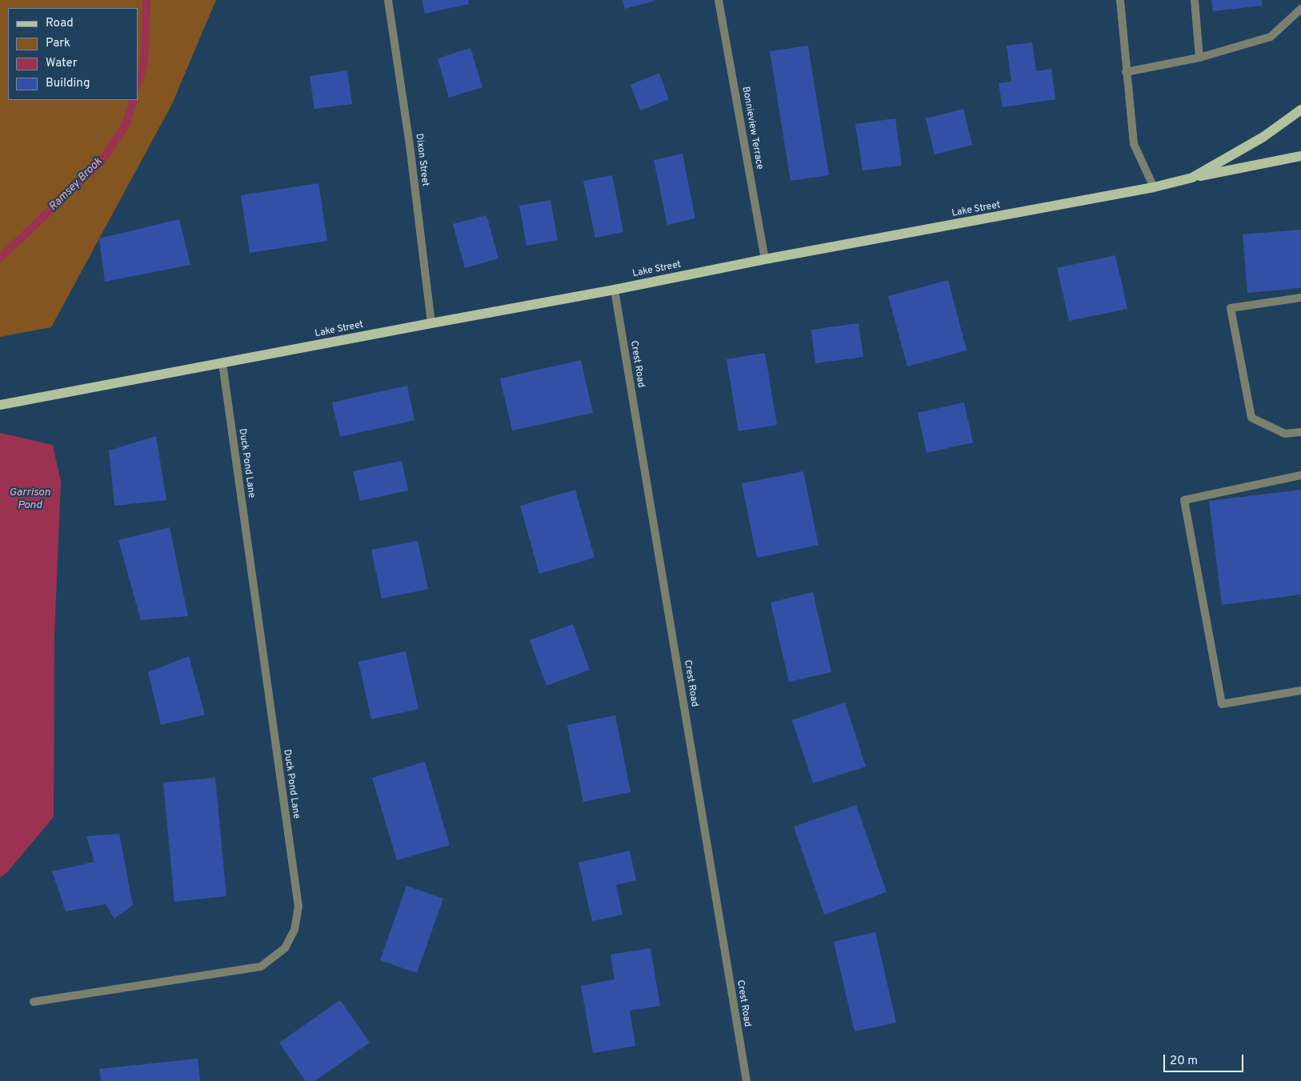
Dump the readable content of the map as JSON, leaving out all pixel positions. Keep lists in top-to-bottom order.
{
  "streets": {
    "main road": ["Lake Street"],
    "street": [
      "Bonnieview Terrace",
      "Dixon Street",
      "Crest Road",
      "Duck Pond Lane"
    ]
  },
  "crossings": [
    ["Bonnieview Terrace", "Lake Street"],
    ["Dixon Street", "Lake Street"],
    ["Lake Street", "Crest Road"],
    ["Lake Street", "Duck Pond Lane"]
  ],
  "water": ["Ramsey Brook", "Garrison Pond"],
  "legend": [
    "Road",
    "Park",
    "Water",
    "Building"
  ],
  "scale_bar": "20 m"
}
